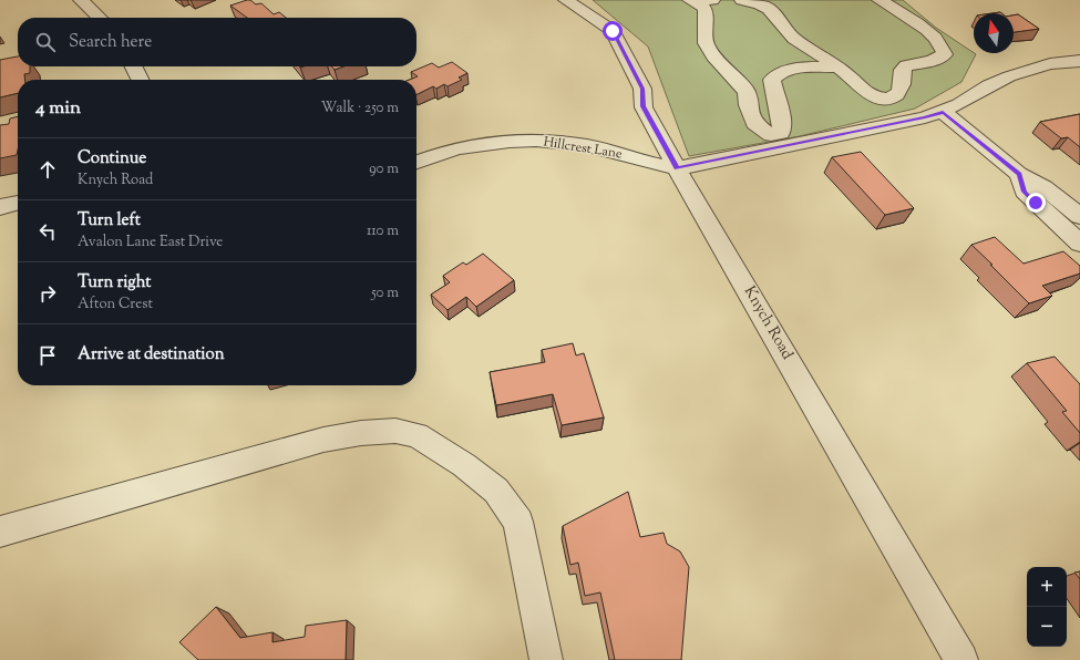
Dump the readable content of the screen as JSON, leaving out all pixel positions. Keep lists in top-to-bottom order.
{
  "streets": {
    "street": ["Hillcrest Lane", "Knych Road"]
  },
  "crossings": [
    ["Hillcrest Lane", "Knych Road"]
  ],
  "north": "top",
  "page": {
    "search": "Search here",
    "heading": ["4 min", "Walk · 250 m"],
    "list": [
      ["Continue", "Knych Road", "90 m"],
      ["Turn left", "Avalon Lane East Drive", "110 m"],
      ["Turn right", "Afton Crest", "50 m"],
      "Arrive at destination"
    ],
    "map_buttons": ["+", "−"]
  }
}
